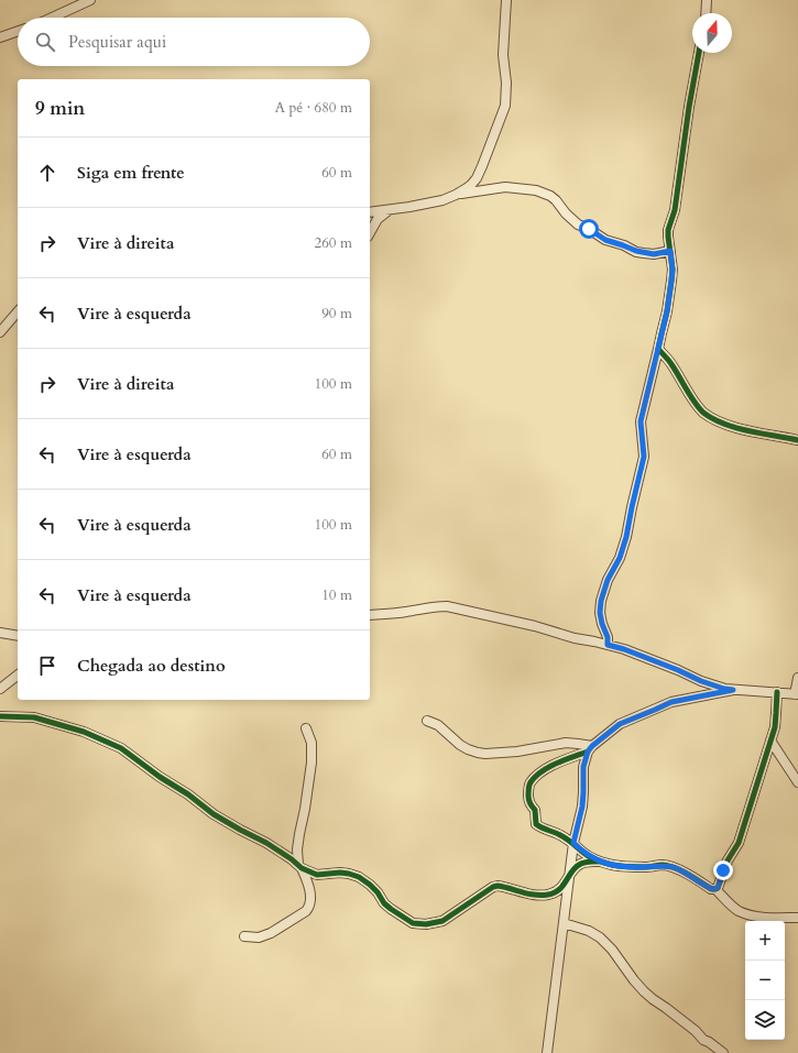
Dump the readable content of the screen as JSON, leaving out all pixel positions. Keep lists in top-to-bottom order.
{
  "north": "top",
  "page": {
    "search": "Pesquisar aqui",
    "heading": ["9 min", "A pé · 680 m"],
    "list": [
      ["Siga em frente", "60 m"],
      ["Vire à direita", "260 m"],
      ["Vire à esquerda", "90 m"],
      ["Vire à direita", "100 m"],
      ["Vire à esquerda", "60 m"],
      ["Vire à esquerda", "100 m"],
      ["Vire à esquerda", "10 m"],
      "Chegada ao destino"
    ],
    "map_buttons": ["+", "−"]
  }
}
